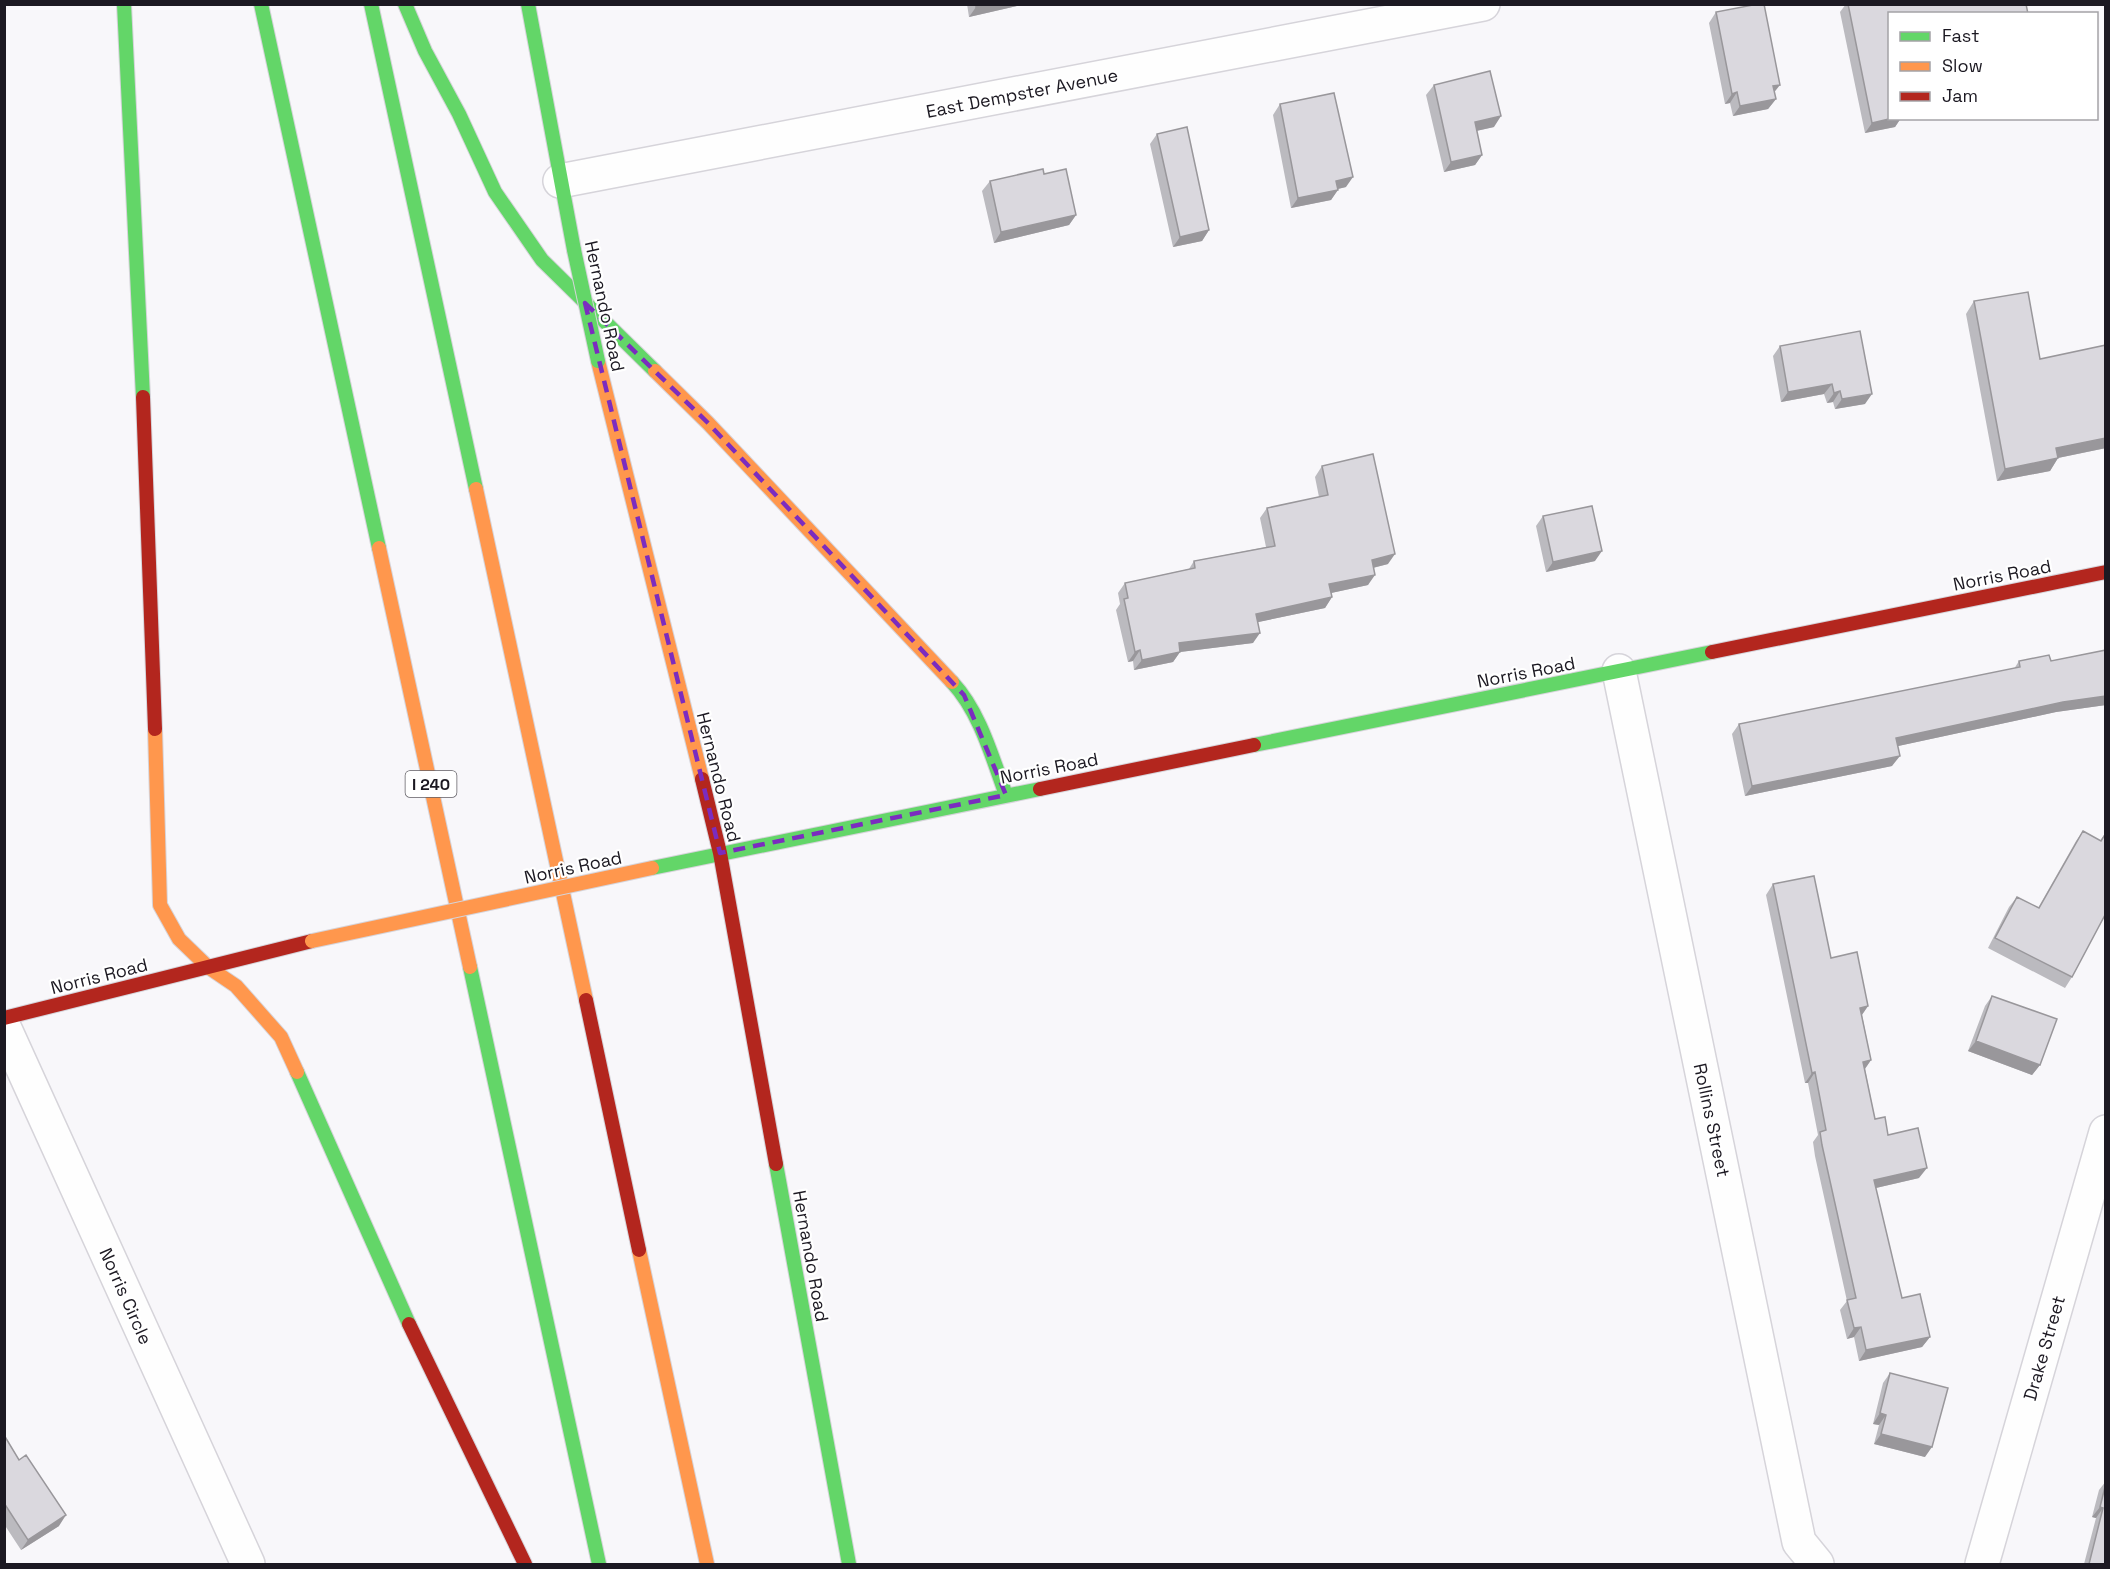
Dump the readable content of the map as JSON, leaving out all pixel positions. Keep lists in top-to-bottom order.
{
  "streets": {
    "main road": ["Hernando Road", "Norris Road", "I 240"],
    "street": [
      "East Dempster Avenue",
      "Rollins Street",
      "Norris Circle",
      "Drake Street"
    ]
  },
  "crossings": [
    ["East Dempster Avenue", "Hernando Road"],
    ["Hernando Road", "Norris Road"],
    ["Norris Road", "Rollins Street"]
  ],
  "legend": ["Fast", "Slow", "Jam"]
}
